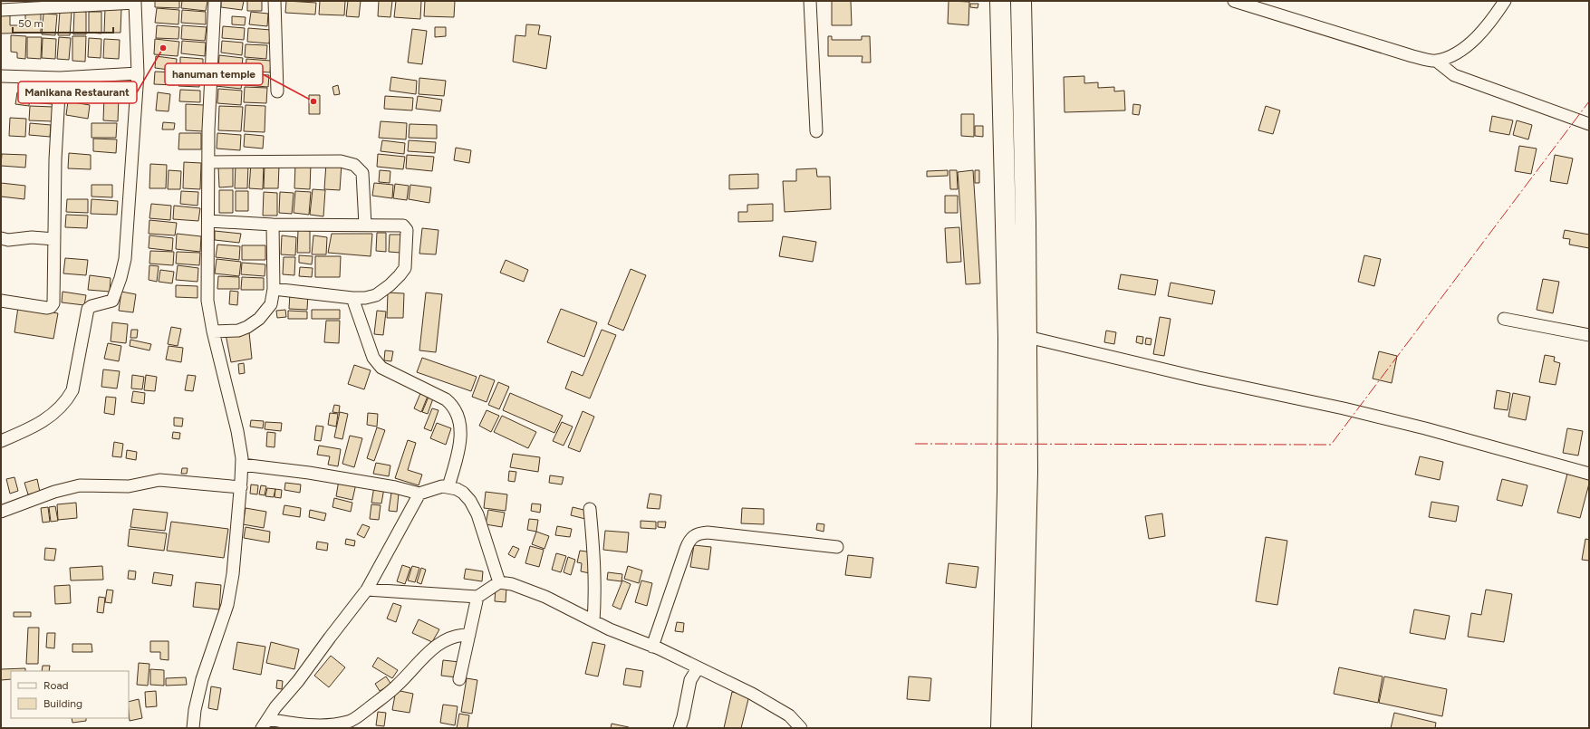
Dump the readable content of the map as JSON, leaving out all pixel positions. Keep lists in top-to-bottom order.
{
  "places": ["Manikana Restaurant", "hanuman temple"],
  "legend": ["Road", "Building"],
  "scale_bar": "50 m"
}
